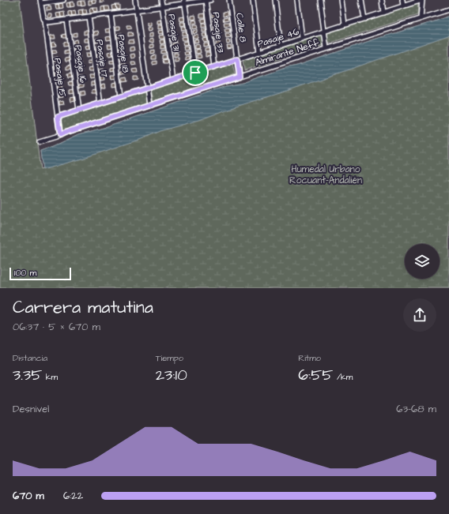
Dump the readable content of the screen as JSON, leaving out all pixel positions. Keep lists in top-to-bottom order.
{
  "streets": {
    "street": [
      "Calle 8",
      "Pasaje 31",
      "Pasaje 33",
      "Pasaje 46",
      "Almirante Neff",
      "Pasaje 18",
      "Pasaje 17",
      "Pasaje 16",
      "Pasaje 15"
    ]
  },
  "crossings": [
    ["Calle 8", "Pasaje 46"],
    ["Calle 8", "Almirante Neff"],
    ["Pasaje 31", "Pasaje 46"],
    ["Pasaje 33", "Pasaje 46"],
    ["Pasaje 46", "Pasaje 18"],
    ["Pasaje 46", "Pasaje 17"],
    ["Pasaje 46", "Pasaje 16"],
    ["Pasaje 46", "Pasaje 15"],
    ["Almirante Neff", "Pasaje 15"]
  ],
  "parks": ["Humedal Urbano Rocuant-Andalién"],
  "scale_bar": "100 m",
  "page": {
    "scale": "100 m",
    "heading": ["Carrera matutina", "06:37 · 5 × 670 m"],
    "stats": [
      ["Distancia", "3.35 km"],
      ["Tiempo", "23:10"],
      ["Ritmo", "6:55 /km"]
    ],
    "chart": ["Desnivel", "63–68 m"],
    "list": [
      {
        "name": "670 m",
        "note": "6:22"
      }
    ]
  }
}
